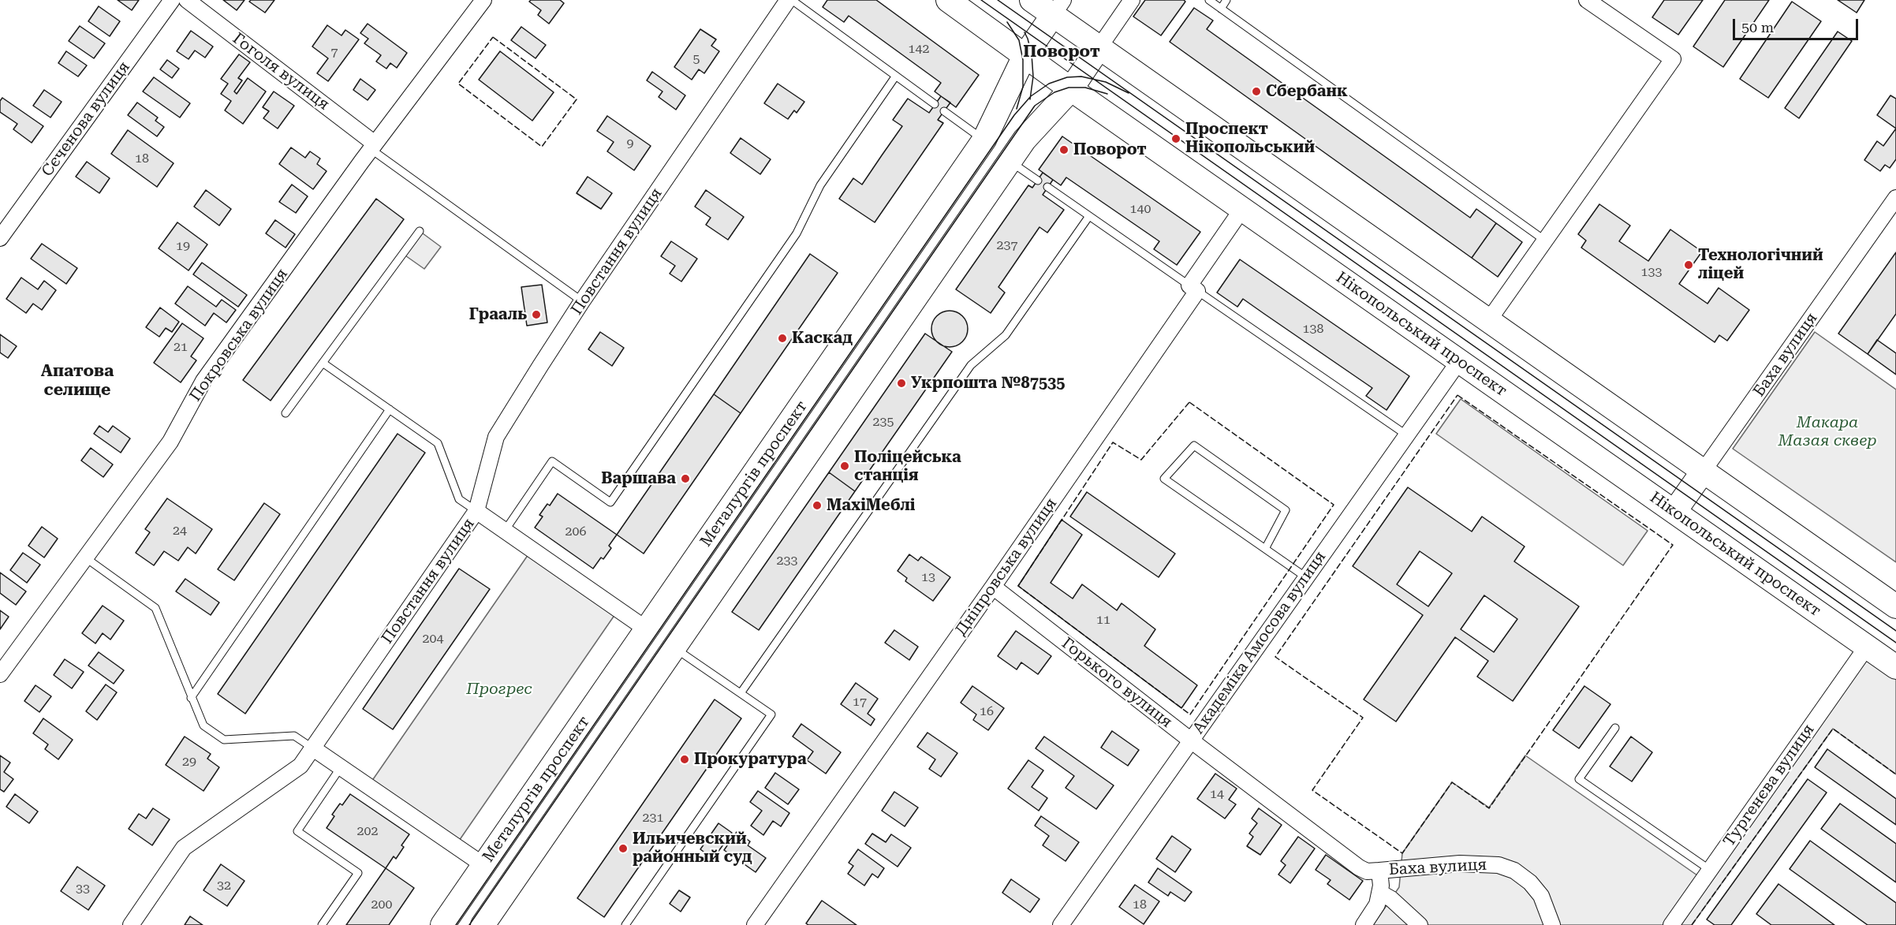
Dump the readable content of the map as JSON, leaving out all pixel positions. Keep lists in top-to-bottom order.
{
  "streets": {
    "main road": ["Нікопольський проспект", "Баха вулиця", "Металургів проспект"],
    "street": [
      "Гоголя вулиця",
      "Сєченова вулиця",
      "Повстання вулиця",
      "Покровська вулиця",
      "Дніпровська вулиця",
      "Академіка Амосова вулиця",
      "Горького вулиця",
      "Тургенєва вулиця"
    ]
  },
  "crossings": [
    ["Гоголя вулиця", "Покровська вулиця"],
    ["Нікопольський проспект", "Баха вулиця"],
    ["Нікопольський проспект", "Металургів проспект"],
    ["Нікопольський проспект", "Дніпровська вулиця"],
    ["Нікопольський проспект", "Академіка Амосова вулиця"],
    ["Нікопольський проспект", "Тургенєва вулиця"],
    ["Баха вулиця", "Горького вулиця"],
    ["Дніпровська вулиця", "Горького вулиця"],
    ["Академіка Амосова вулиця", "Горького вулиця"]
  ],
  "districts": ["Поворот", "Апатова селище"],
  "parks": ["Макара Мазая сквер", "Прогрес"],
  "places": [
    "Сбербанк",
    "Проспект Нікопольський",
    "Поворот",
    "Технологічний ліцей",
    "Грааль",
    "Каскад",
    "Укрпошта №87535",
    "Поліцейська станція",
    "Варшава",
    "MaxiМеблі",
    "Прокуратура",
    "Ильичевский районный суд"
  ],
  "house_numbers": [
    "142",
    "7",
    "5",
    "9",
    "18",
    "140",
    "237",
    "19",
    "133",
    "138",
    "21",
    "235",
    "24",
    "206",
    "233",
    "13",
    "11",
    "204",
    "17",
    "16",
    "29",
    "14",
    "231",
    "202",
    "32",
    "33",
    "200",
    "18"
  ],
  "scale_bar": "50 m"
}
